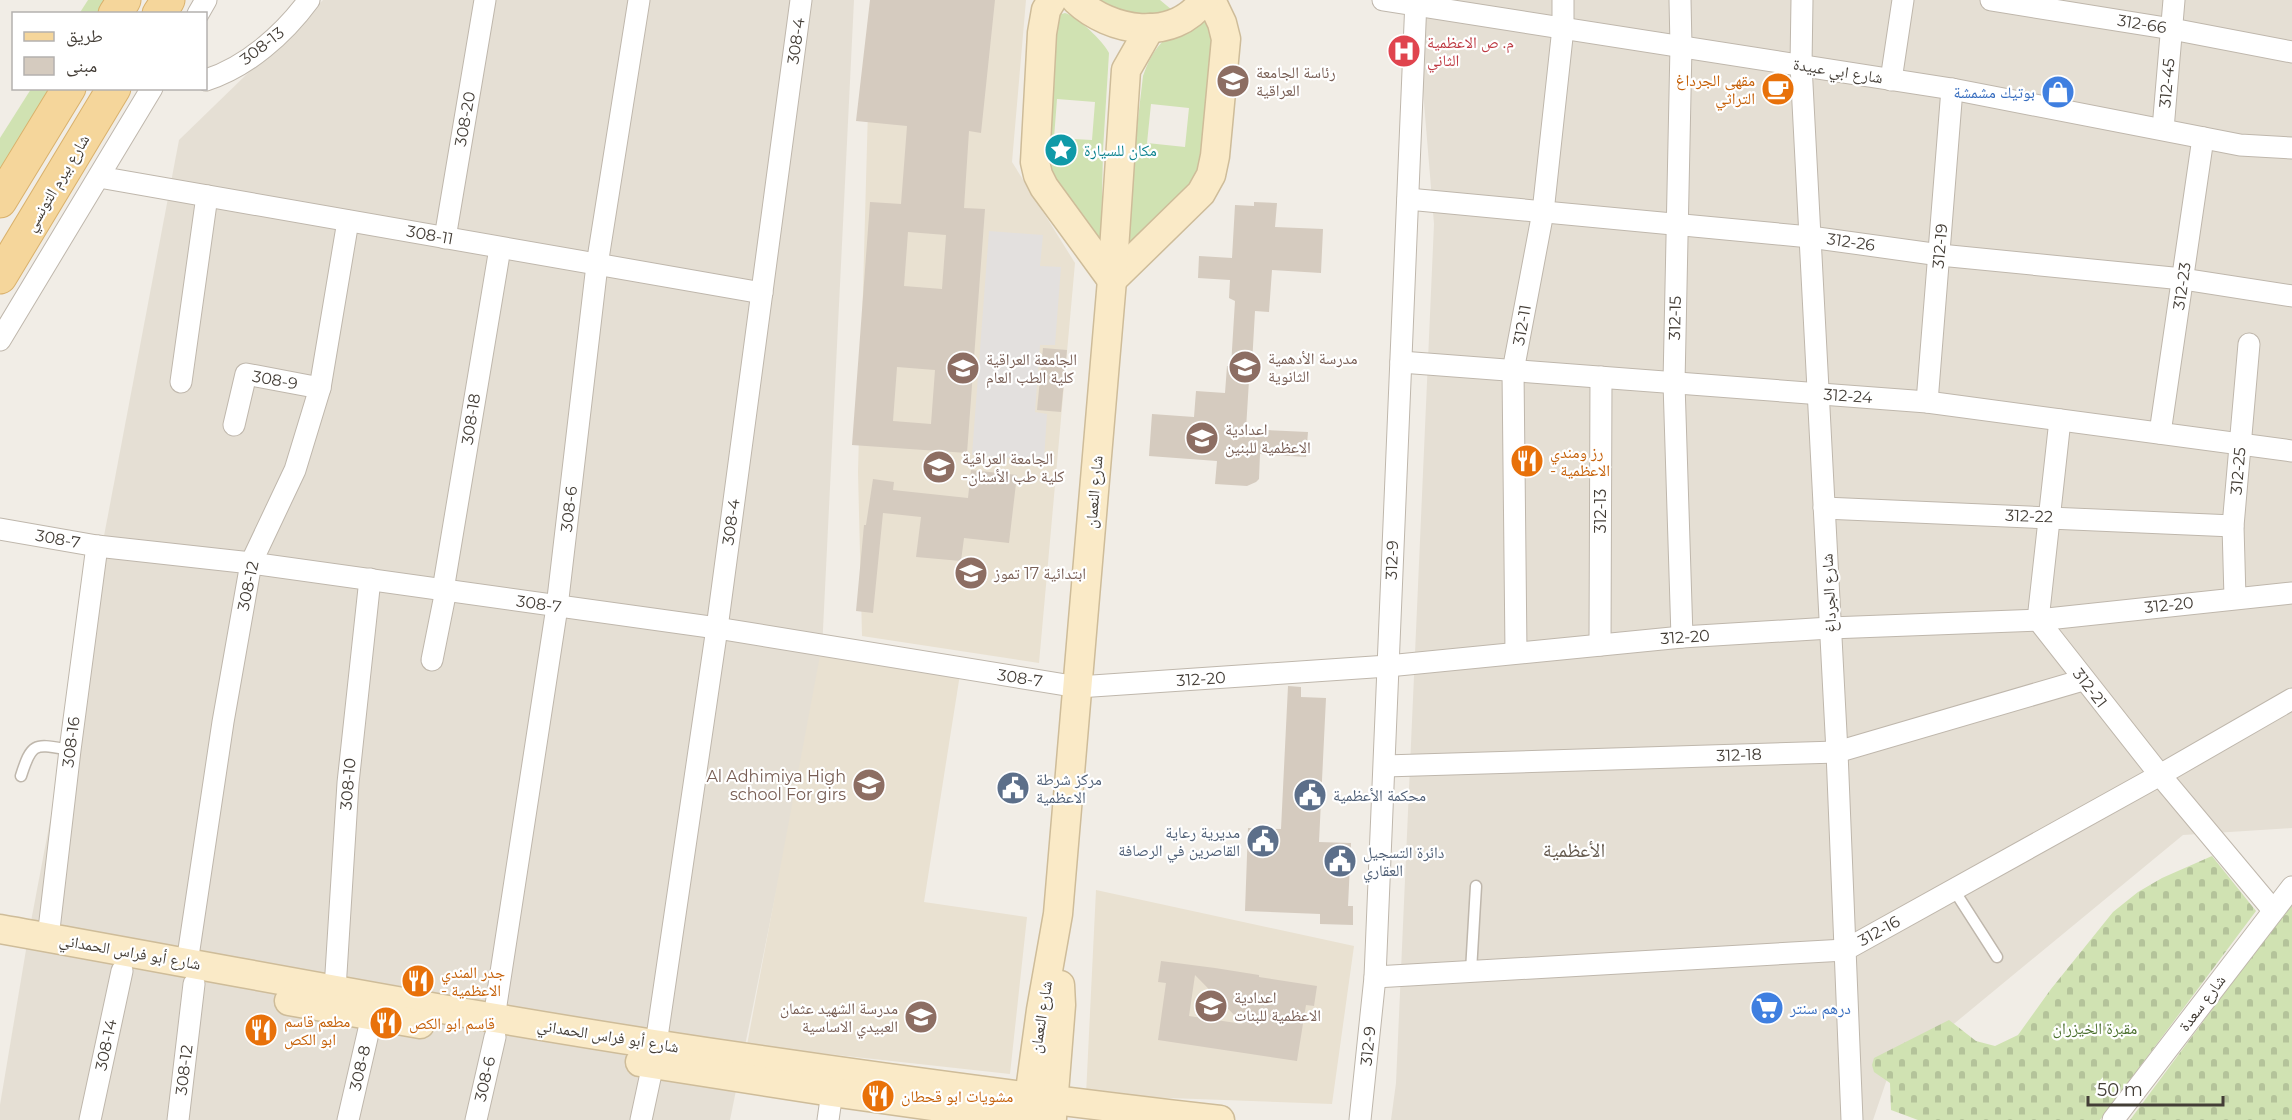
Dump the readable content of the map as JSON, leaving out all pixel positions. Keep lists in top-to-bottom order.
{
  "streets": {
    "main road": ["شارع بيرم التونسي"],
    "street": [
      "312-66",
      "308-4",
      "308-13",
      "شارع ابي عبيدة",
      "312-45",
      "308-20",
      "308-11",
      "312-26",
      "312-19",
      "312-23",
      "312-15",
      "312-11",
      "308-9",
      "312-24",
      "308-18",
      "312-25",
      "شارع النعمان",
      "308-6",
      "312-13",
      "312-22",
      "308-7",
      "312-9",
      "308-12",
      "شارع الجرداغ",
      "312-20",
      "312-21",
      "308-16",
      "312-18",
      "308-10",
      "312-16",
      "شارع أبو فراس الحمداني",
      "شارع سعدة",
      "308-14",
      "308-8"
    ]
  },
  "crossings": [
    ["312-66", "312-45"],
    ["308-4", "308-11"],
    ["308-4", "308-7"],
    ["308-4", "شارع أبو فراس الحمداني"],
    ["شارع ابي عبيدة", "312-45"],
    ["شارع ابي عبيدة", "312-19"],
    ["شارع ابي عبيدة", "312-23"],
    ["شارع ابي عبيدة", "312-15"],
    ["شارع ابي عبيدة", "312-11"],
    ["شارع ابي عبيدة", "312-9"],
    ["شارع ابي عبيدة", "شارع الجرداغ"],
    ["308-20", "308-11"],
    ["308-11", "308-18"],
    ["308-11", "308-6"],
    ["308-11", "308-12"],
    ["312-26", "312-19"],
    ["312-26", "312-23"],
    ["312-26", "312-15"],
    ["312-26", "312-11"],
    ["312-26", "312-9"],
    ["312-26", "شارع الجرداغ"],
    ["312-19", "312-24"],
    ["312-23", "312-24"],
    ["312-15", "312-24"],
    ["312-15", "312-20"],
    ["312-11", "312-24"],
    ["312-11", "312-20"],
    ["308-9", "308-12"],
    ["312-24", "312-25"],
    ["312-24", "312-13"],
    ["312-24", "312-9"],
    ["312-24", "شارع الجرداغ"],
    ["308-18", "308-7"],
    ["312-25", "312-22"],
    ["312-25", "312-20"],
    ["شارع النعمان", "308-7"],
    ["شارع النعمان", "312-20"],
    ["شارع النعمان", "شارع أبو فراس الحمداني"],
    ["308-6", "308-7"],
    ["308-6", "شارع أبو فراس الحمداني"],
    ["312-13", "312-20"],
    ["312-22", "شارع الجرداغ"],
    ["308-7", "308-12"],
    ["308-7", "312-20"],
    ["308-7", "308-16"],
    ["308-7", "308-10"],
    ["312-9", "312-20"],
    ["312-9", "312-18"],
    ["312-9", "312-16"],
    ["308-12", "شارع أبو فراس الحمداني"],
    ["شارع الجرداغ", "312-20"],
    ["شارع الجرداغ", "312-18"],
    ["شارع الجرداغ", "312-16"],
    ["312-20", "312-21"],
    ["312-21", "312-18"],
    ["312-21", "312-16"],
    ["312-21", "شارع سعدة"],
    ["308-16", "شارع أبو فراس الحمداني"],
    ["308-10", "شارع أبو فراس الحمداني"],
    ["شارع أبو فراس الحمداني", "308-14"],
    ["شارع أبو فراس الحمداني", "308-8"]
  ],
  "districts": ["الأعظمية"],
  "parks": ["مقبرة الخيزران"],
  "places": {
    "hospital": ["م. ص الاعظمية الثاني"],
    "school or university": [
      "رئاسة الجامعة العراقية",
      "مدرسة الأدهمية الثانوية",
      "الجامعة العراقية كلية الطب العام",
      "اعدادية الاعظمية للبنين",
      "الجامعة العراقية -كلية طب الأسنان",
      "ابتدائية 17 تموز",
      "Al Adhimiya High school For girs",
      "اعدادية الاعظمية للبنات",
      "مدرسة الشهيد عثمان العبيدي الاساسية"
    ],
    "cafe": ["مقهى الجرداغ التراثي"],
    "shop": ["بوتيك مشمشة"],
    "place": ["مكان للسيارة"],
    "restaurant": [
      "رز ومندي - الاعظمية",
      "جدر المندي - الاعظمية",
      "قاسم ابو الكص",
      "مطعم قاسم ابو الكص",
      "مشويات ابو قحطان"
    ],
    "public building": [
      "مركز شرطة الاعظمية",
      "محكمة الأعظمية",
      "مديرية رعاية القاصرين في الرصافة",
      "دائرة التسجيل العقاري"
    ],
    "supermarket": ["درهم سنتر"]
  },
  "legend": ["طريق", "مبنى"],
  "scale_bar": "50 m"
}
